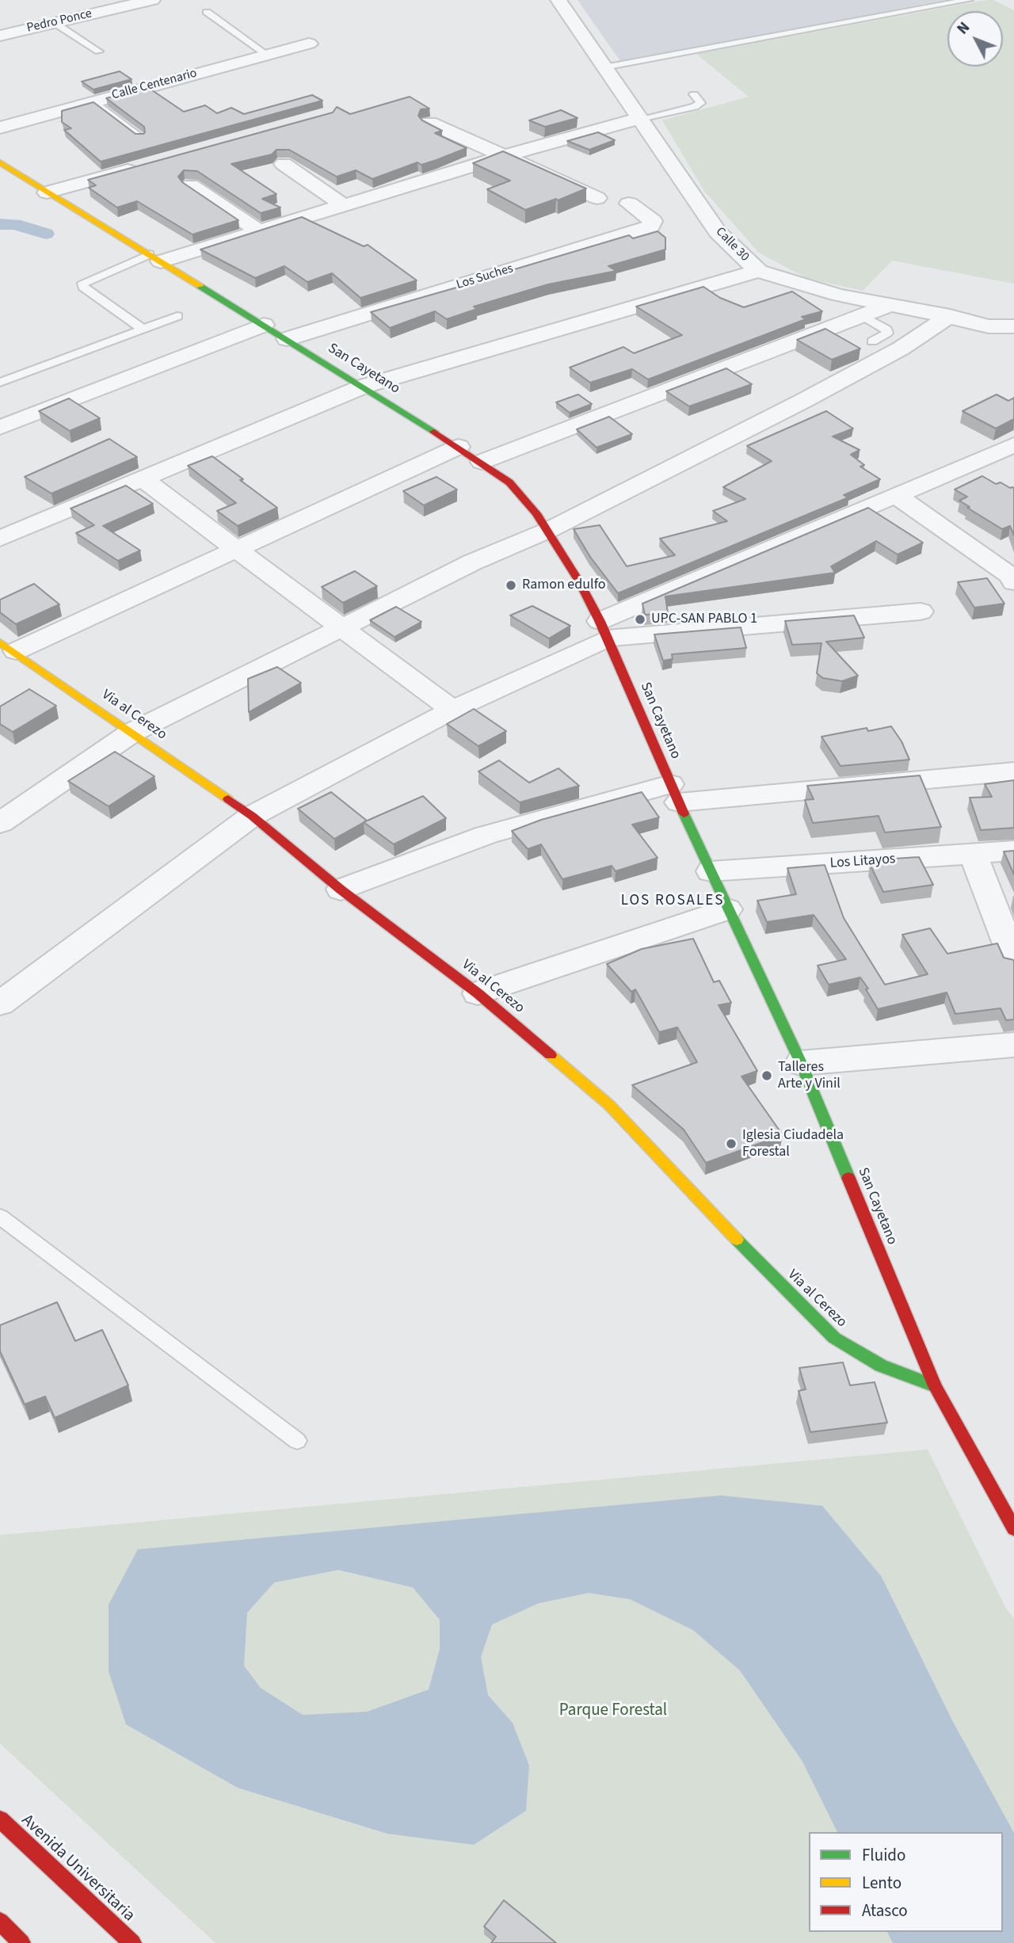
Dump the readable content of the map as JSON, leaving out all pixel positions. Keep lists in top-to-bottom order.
{
  "streets": {
    "main road": ["San Cayetano", "Via al Cerezo", "Avenida Universitaria"],
    "street": [
      "Pedro Ponce",
      "Calle Centenario",
      "Calle 30",
      "Los Suches",
      "Los Litayos"
    ]
  },
  "crossings": [
    ["Los Suches", "San Cayetano"],
    ["San Cayetano", "Via al Cerezo"],
    ["San Cayetano", "Los Litayos"]
  ],
  "districts": ["LOS ROSALES"],
  "parks": ["Parque Forestal"],
  "places": [
    "Ramon edulfo",
    "UPC-SAN PABLO 1",
    "Talleres Arte y Vinil",
    "Iglesia Ciudadela Forestal"
  ],
  "legend": ["Fluido", "Lento", "Atasco"],
  "north": "top left"
}
